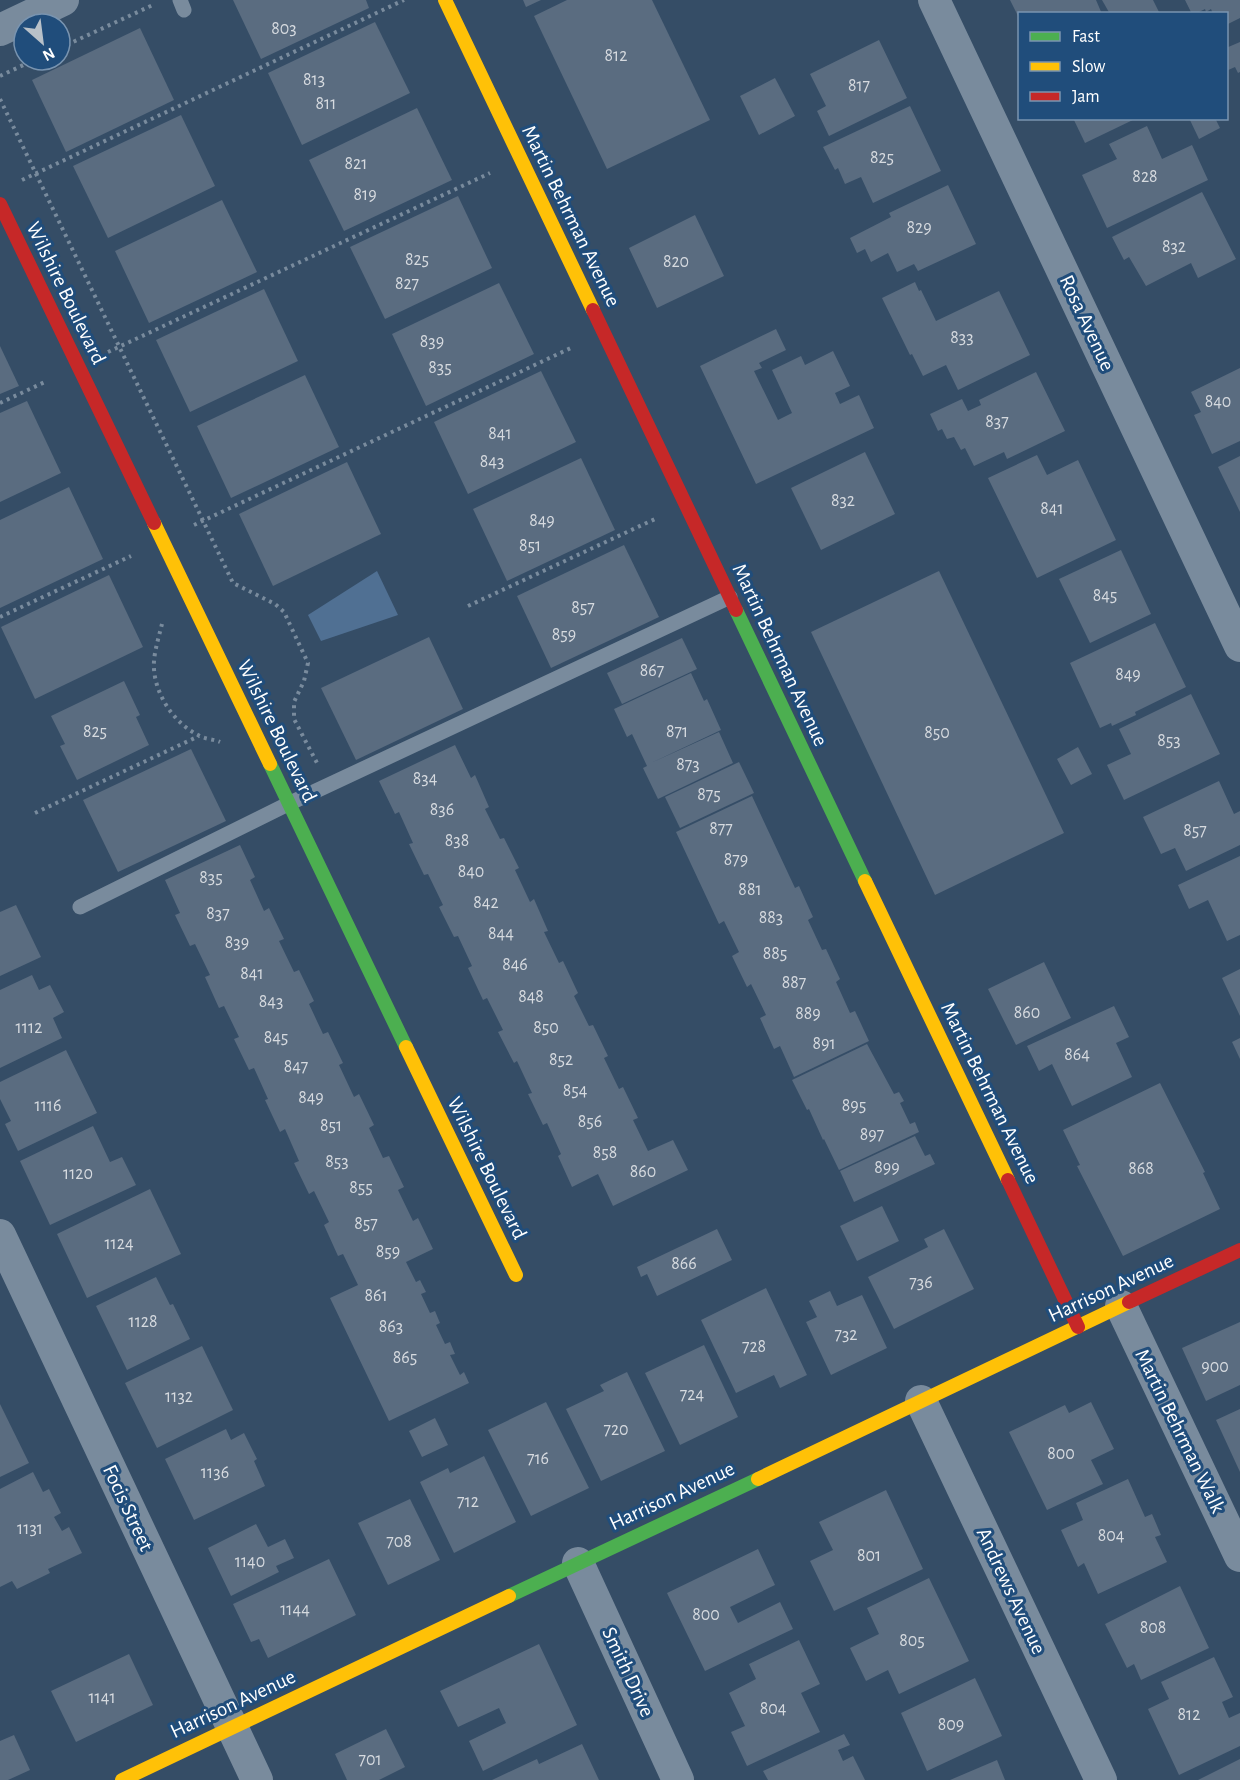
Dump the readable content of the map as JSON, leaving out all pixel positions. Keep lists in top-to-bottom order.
{
  "streets": {
    "street": [
      "Martin Behrman Avenue",
      "Wilshire Boulevard",
      "Rosa Avenue",
      "Harrison Avenue",
      "Martin Behrman Walk",
      "Focis Street",
      "Andrews Avenue",
      "Smith Drive"
    ]
  },
  "crossings": [
    ["Martin Behrman Avenue", "Harrison Avenue"],
    ["Harrison Avenue", "Martin Behrman Walk"],
    ["Harrison Avenue", "Focis Street"],
    ["Harrison Avenue", "Andrews Avenue"],
    ["Harrison Avenue", "Smith Drive"]
  ],
  "house_numbers": [
    "803",
    "812",
    "813",
    "817",
    "811",
    "825",
    "821",
    "828",
    "819",
    "829",
    "832",
    "825",
    "820",
    "827",
    "833",
    "839",
    "835",
    "840",
    "837",
    "841",
    "843",
    "832",
    "841",
    "849",
    "851",
    "845",
    "857",
    "859",
    "867",
    "849",
    "825",
    "871",
    "850",
    "853",
    "873",
    "834",
    "875",
    "836",
    "877",
    "857",
    "838",
    "879",
    "840",
    "835",
    "881",
    "842",
    "837",
    "883",
    "844",
    "839",
    "885",
    "846",
    "841",
    "887",
    "848",
    "843",
    "860",
    "889",
    "1112",
    "850",
    "845",
    "891",
    "864",
    "852",
    "847",
    "854",
    "849",
    "1116",
    "895",
    "856",
    "851",
    "897",
    "858",
    "853",
    "899",
    "868",
    "860",
    "1120",
    "855",
    "857",
    "1124",
    "859",
    "866",
    "736",
    "861",
    "1128",
    "863",
    "732",
    "728",
    "865",
    "900",
    "724",
    "1132",
    "720",
    "800",
    "716",
    "1136",
    "712",
    "1131",
    "804",
    "708",
    "801",
    "1140",
    "1144",
    "800",
    "808",
    "805",
    "1141",
    "804",
    "812",
    "809",
    "701"
  ],
  "legend": ["Fast", "Slow", "Jam"],
  "north": "bottom right"
}
